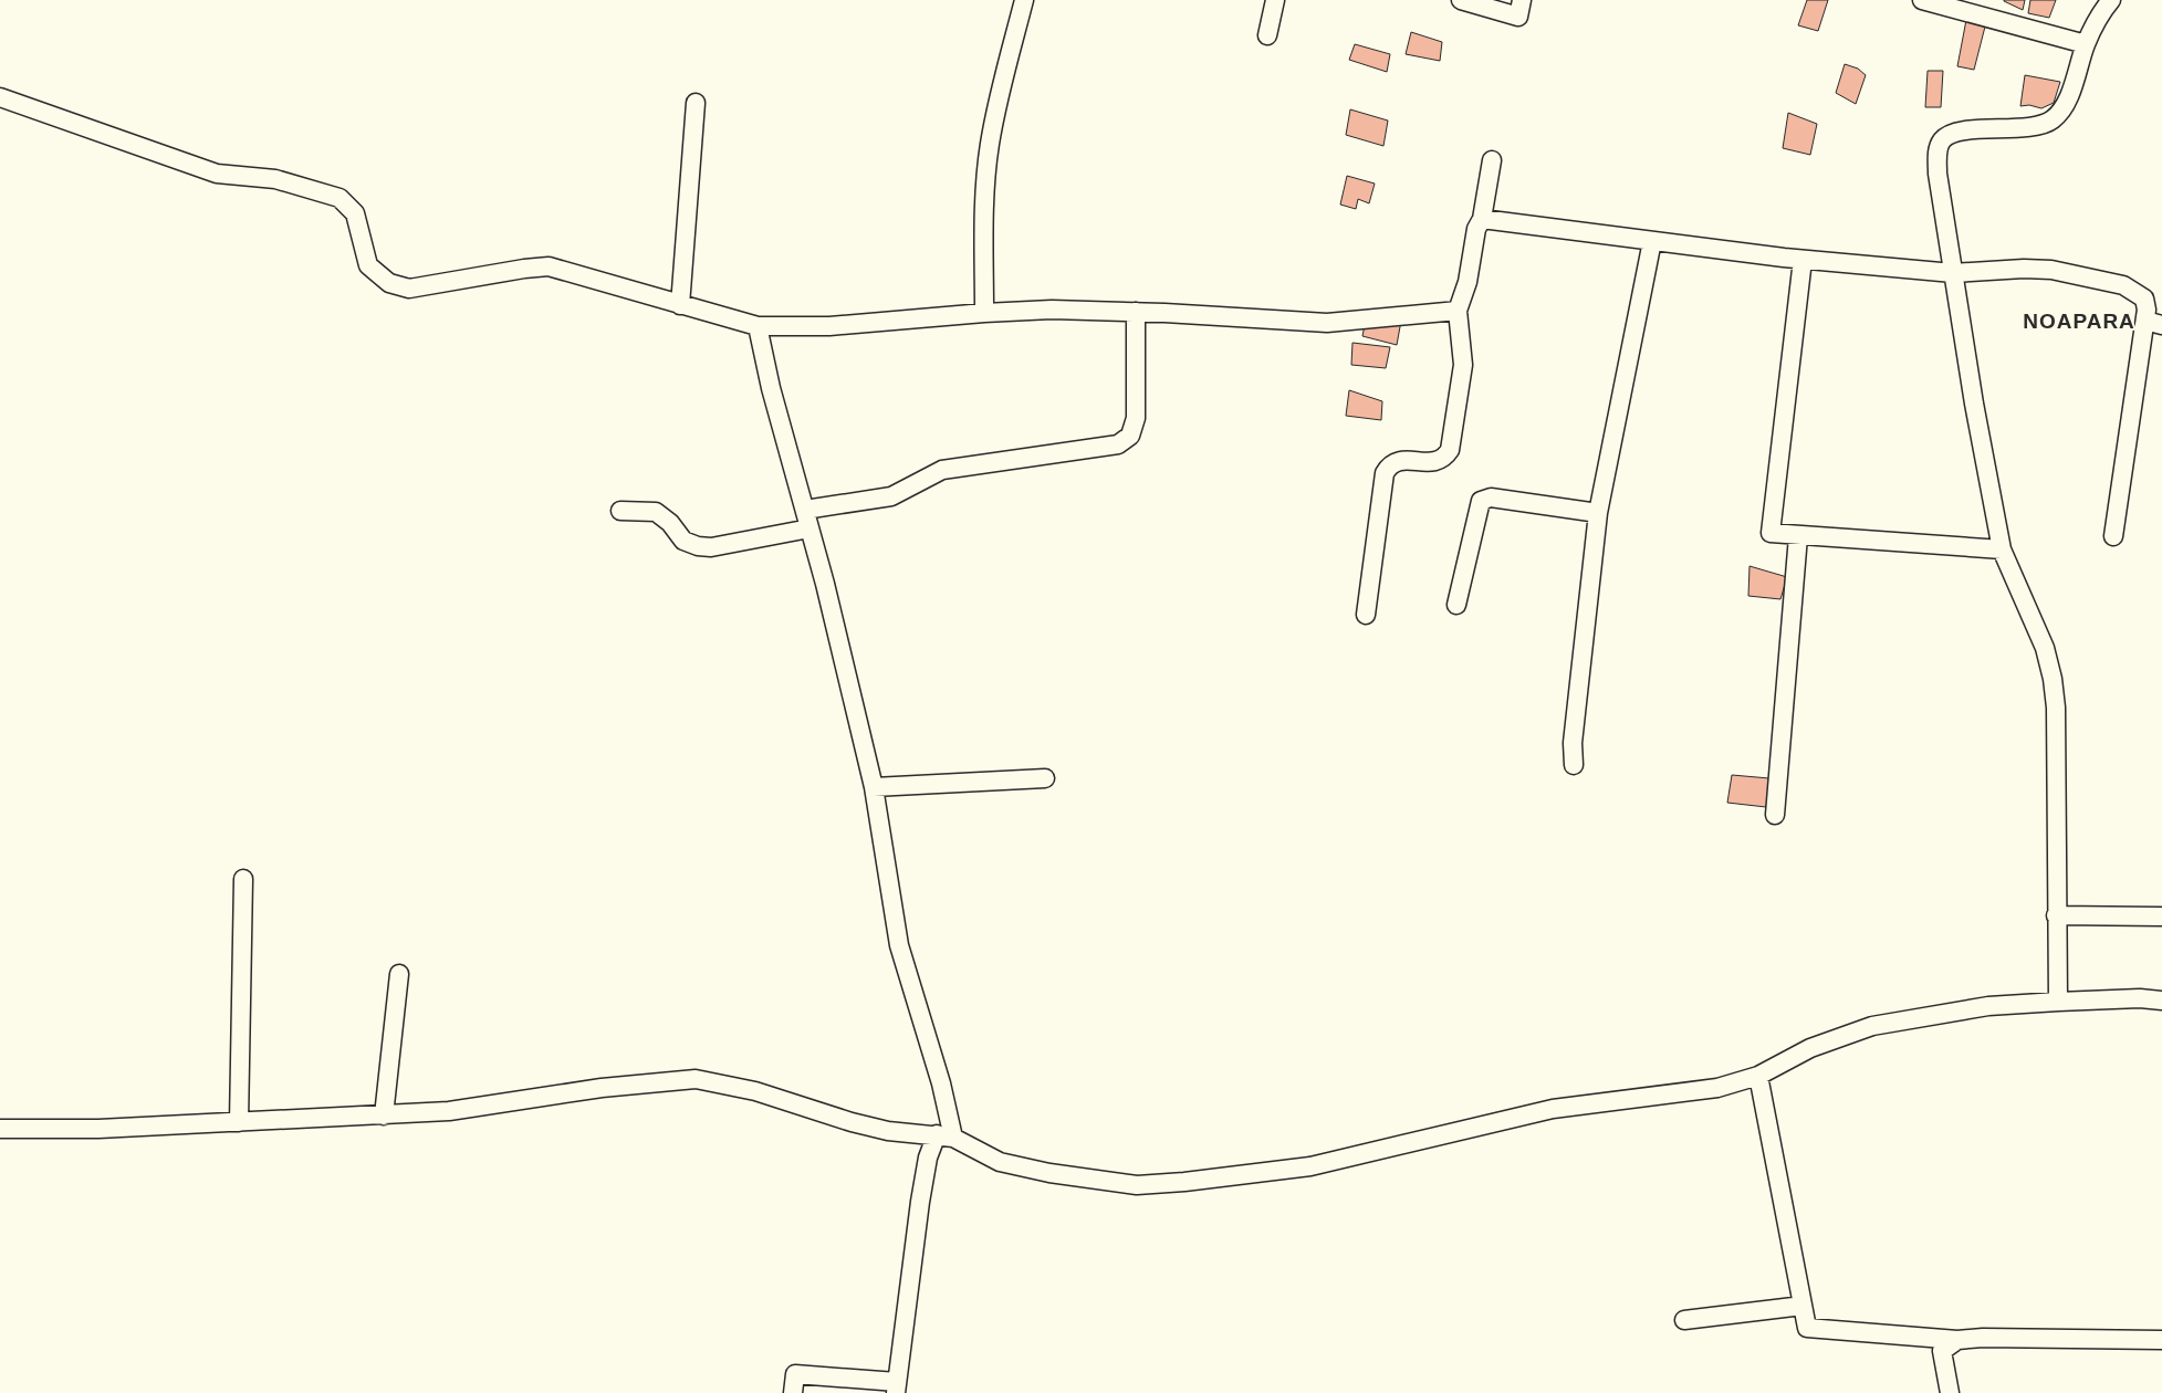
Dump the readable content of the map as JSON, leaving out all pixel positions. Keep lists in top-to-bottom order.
{
  "districts": ["NOAPARA"]
}
